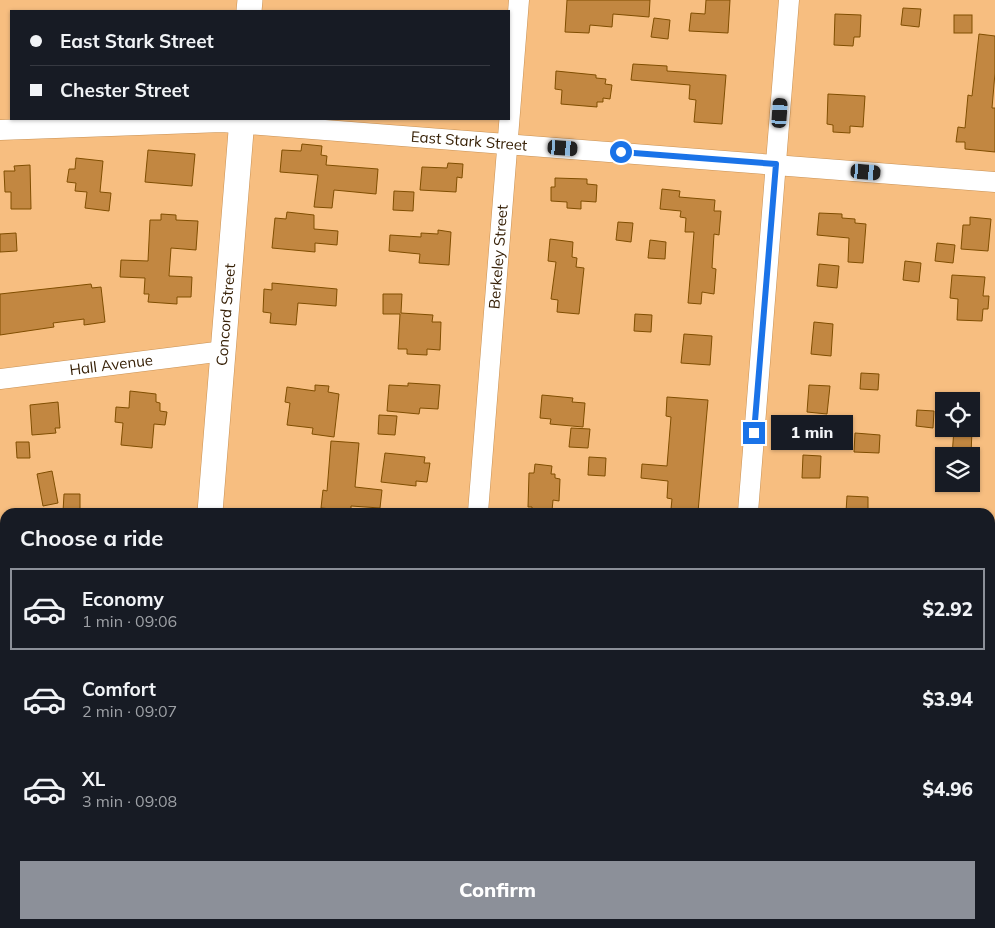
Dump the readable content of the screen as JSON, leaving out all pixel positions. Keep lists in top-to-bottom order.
{
  "streets": {
    "main road": ["Concord Street"],
    "street": ["East Stark Street", "Berkeley Street", "Hall Avenue"]
  },
  "crossings": [
    ["East Stark Street", "Berkeley Street"],
    ["East Stark Street", "Concord Street"],
    ["Concord Street", "Hall Avenue"]
  ],
  "page": {
    "banner": ["East Stark Street", "Chester Street"],
    "bubble": "1 min",
    "heading": "Choose a ride",
    "list": [
      {
        "name": "Economy",
        "note": "1 min · 09:06",
        "value": "$2.92"
      },
      {
        "name": "Comfort",
        "note": "2 min · 09:07",
        "value": "$3.94"
      },
      {
        "name": "XL",
        "note": "3 min · 09:08",
        "value": "$4.96"
      }
    ],
    "buttons": "Confirm"
  }
}
